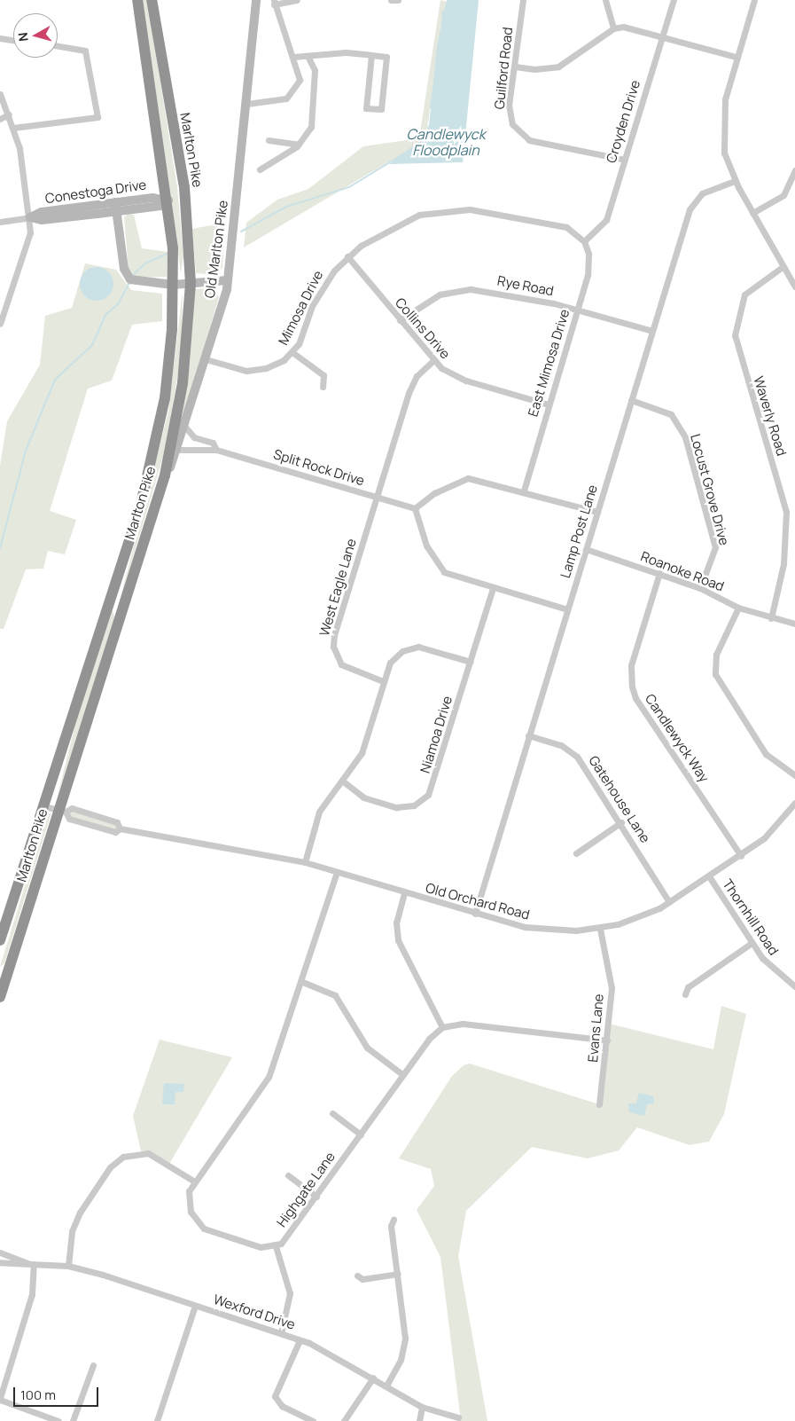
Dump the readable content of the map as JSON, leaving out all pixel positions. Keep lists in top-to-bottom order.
{
  "streets": {
    "highway": ["Marlton Pike"],
    "street": [
      "Guilford Road",
      "Croyden Drive",
      "Conestoga Drive",
      "Old Marlton Pike",
      "Rye Road",
      "Mimosa Drive",
      "Collins Drive",
      "East Mimosa Drive",
      "Waverly Road",
      "Split Rock Drive",
      "Locust Grove Drive",
      "Lamp Post Lane",
      "Roanoke Road",
      "West Eagle Lane",
      "Niamoa Drive",
      "Candlewyck Way",
      "Gatehouse Lane",
      "Old Orchard Road",
      "Thornhill Road",
      "Evans Lane",
      "Highgate Lane",
      "Wexford Drive"
    ]
  },
  "crossings": [
    ["Guilford Road", "Croyden Drive"],
    ["Croyden Drive", "Mimosa Drive"],
    ["Croyden Drive", "East Mimosa Drive"],
    ["Marlton Pike", "Conestoga Drive"],
    ["Marlton Pike", "Old Marlton Pike"],
    ["Marlton Pike", "Old Orchard Road"],
    ["Old Marlton Pike", "Mimosa Drive"],
    ["Old Marlton Pike", "Split Rock Drive"],
    ["Rye Road", "Collins Drive"],
    ["Rye Road", "East Mimosa Drive"],
    ["Rye Road", "Lamp Post Lane"],
    ["Mimosa Drive", "Collins Drive"],
    ["Mimosa Drive", "East Mimosa Drive"],
    ["Collins Drive", "East Mimosa Drive"],
    ["Collins Drive", "West Eagle Lane"],
    ["Waverly Road", "Roanoke Road"],
    ["Split Rock Drive", "West Eagle Lane"],
    ["Locust Grove Drive", "Lamp Post Lane"],
    ["Locust Grove Drive", "Roanoke Road"],
    ["Lamp Post Lane", "Roanoke Road"],
    ["Lamp Post Lane", "Gatehouse Lane"],
    ["Lamp Post Lane", "Old Orchard Road"],
    ["Roanoke Road", "Candlewyck Way"],
    ["Candlewyck Way", "Old Orchard Road"],
    ["Gatehouse Lane", "Old Orchard Road"],
    ["Old Orchard Road", "Thornhill Road"],
    ["Old Orchard Road", "Evans Lane"],
    ["Old Orchard Road", "Highgate Lane"]
  ],
  "water": ["Candlewyck Floodplain"],
  "scale_bar": "100 m",
  "north": "left"
}
